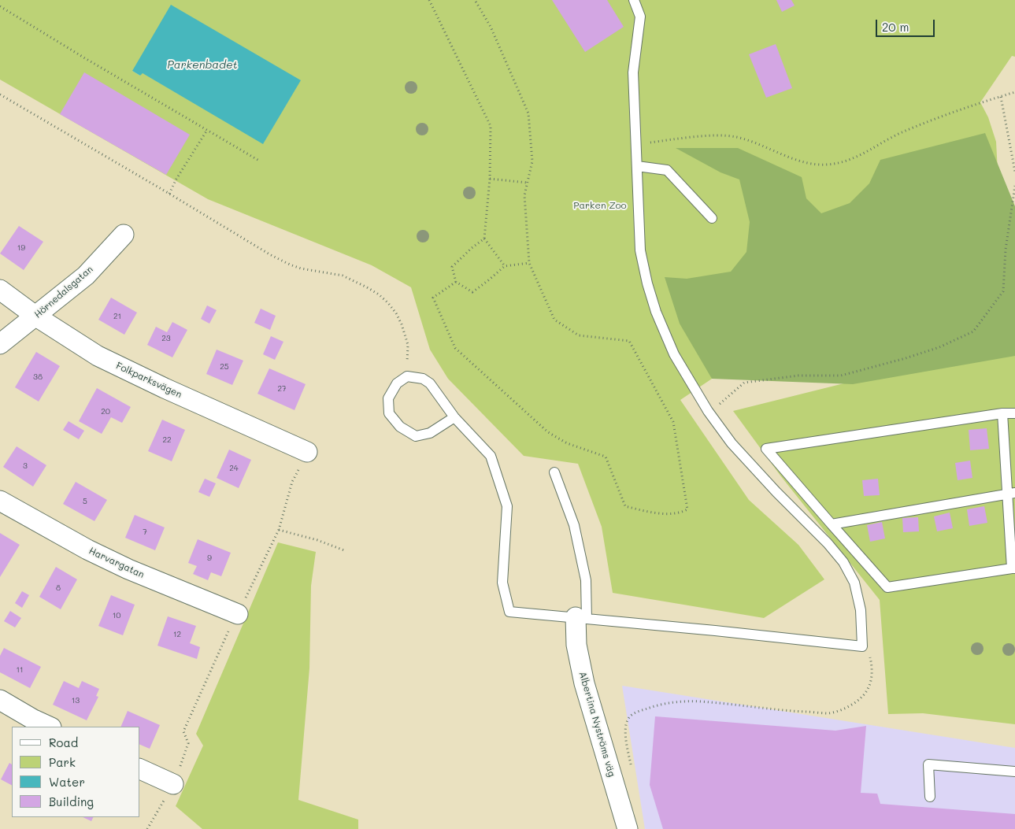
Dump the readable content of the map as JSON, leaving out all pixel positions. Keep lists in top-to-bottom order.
{
  "streets": {
    "street": [
      "Hörnedalsgatan",
      "Folkparksvägen",
      "Harvargatan",
      "Albertina Nyströms väg"
    ]
  },
  "crossings": [
    ["Hörnedalsgatan", "Folkparksvägen"]
  ],
  "water": ["Parkenbadet"],
  "parks": ["Parken Zoo"],
  "house_numbers": [
    "19",
    "21",
    "23",
    "25",
    "38",
    "27",
    "20",
    "22",
    "3",
    "24",
    "5",
    "7",
    "9",
    "8",
    "10",
    "12",
    "11",
    "13"
  ],
  "legend": [
    "Road",
    "Park",
    "Water",
    "Building"
  ],
  "scale_bar": "20 m"
}
